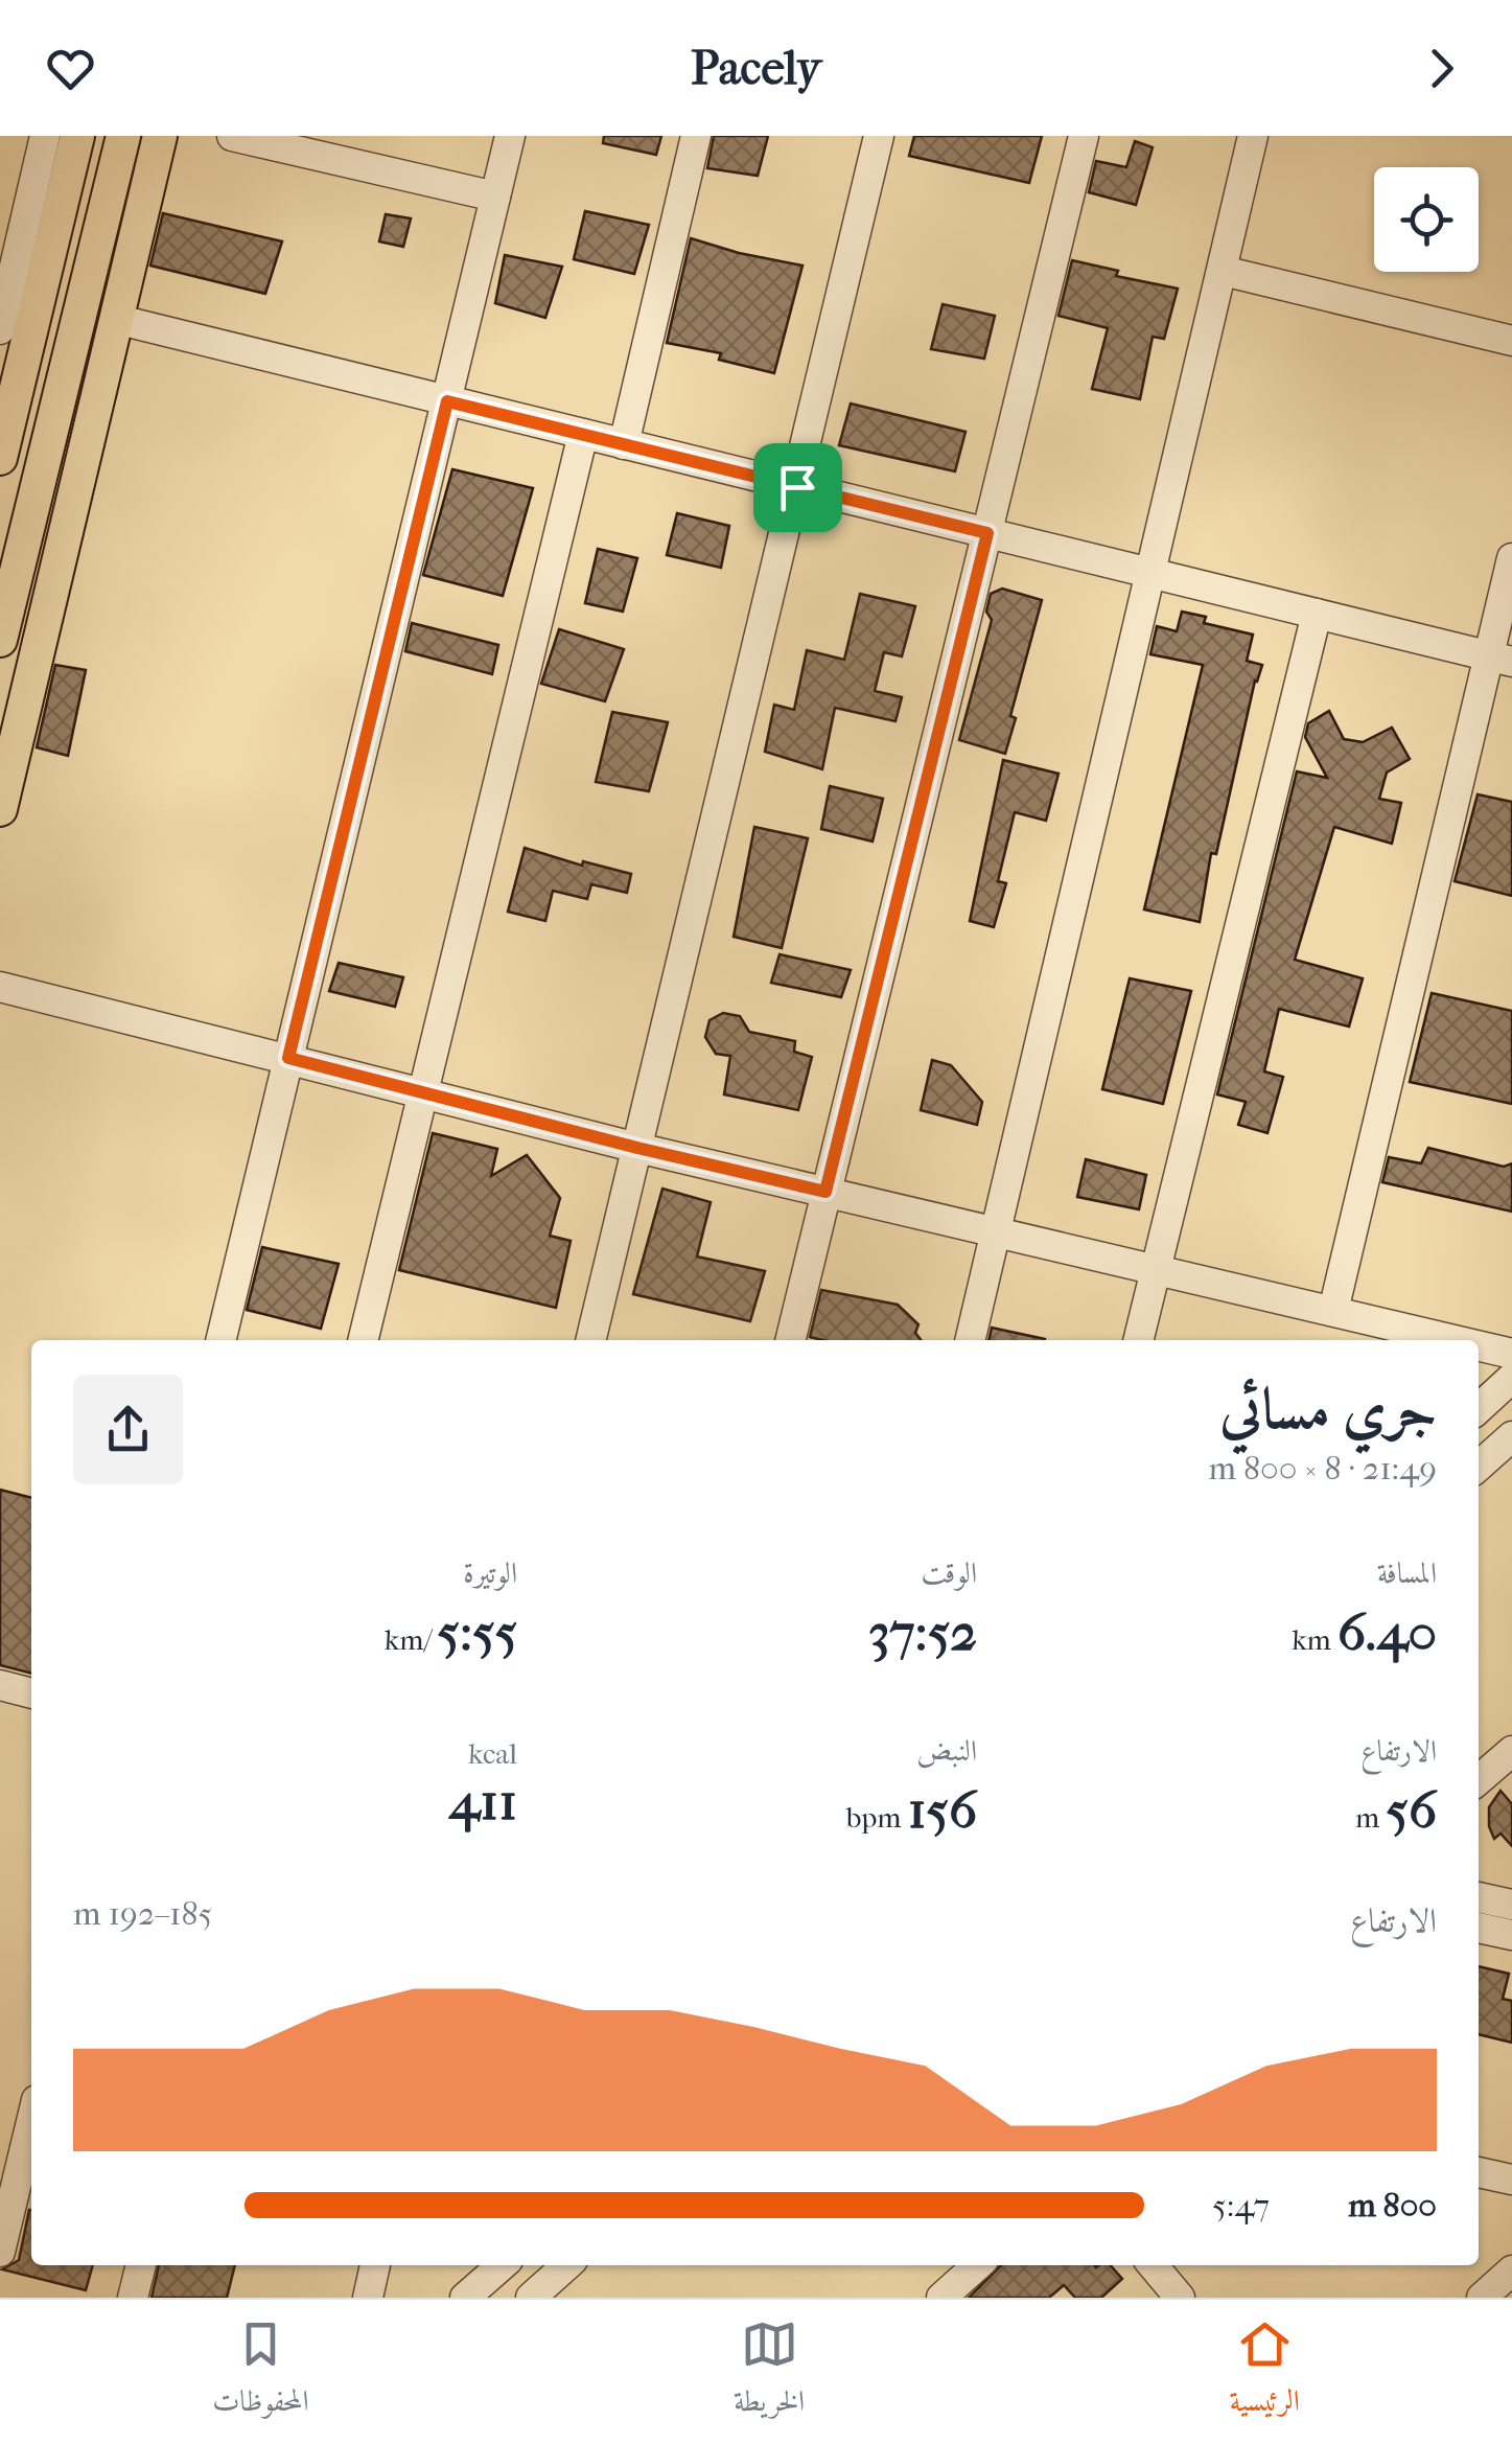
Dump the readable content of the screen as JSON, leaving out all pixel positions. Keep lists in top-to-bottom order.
{
  "page": {
    "header": "Pacely",
    "heading": ["جري مسائي", "21:49 · 8 × 800 m"],
    "stats": [
      ["المسافة", "6.40 km"],
      ["الوقت", "37:52"],
      ["الوتيرة", "5:55 /km"],
      ["الارتفاع", "56 m"],
      ["النبض", "156 bpm"],
      ["kcal", "411"]
    ],
    "chart": ["الارتفاع", "185–192 m"],
    "list": [
      {
        "name": "800 m",
        "note": "5:47"
      }
    ],
    "tabs": ["الرئيسية", "الخريطة", "المحفوظات"]
  }
}
